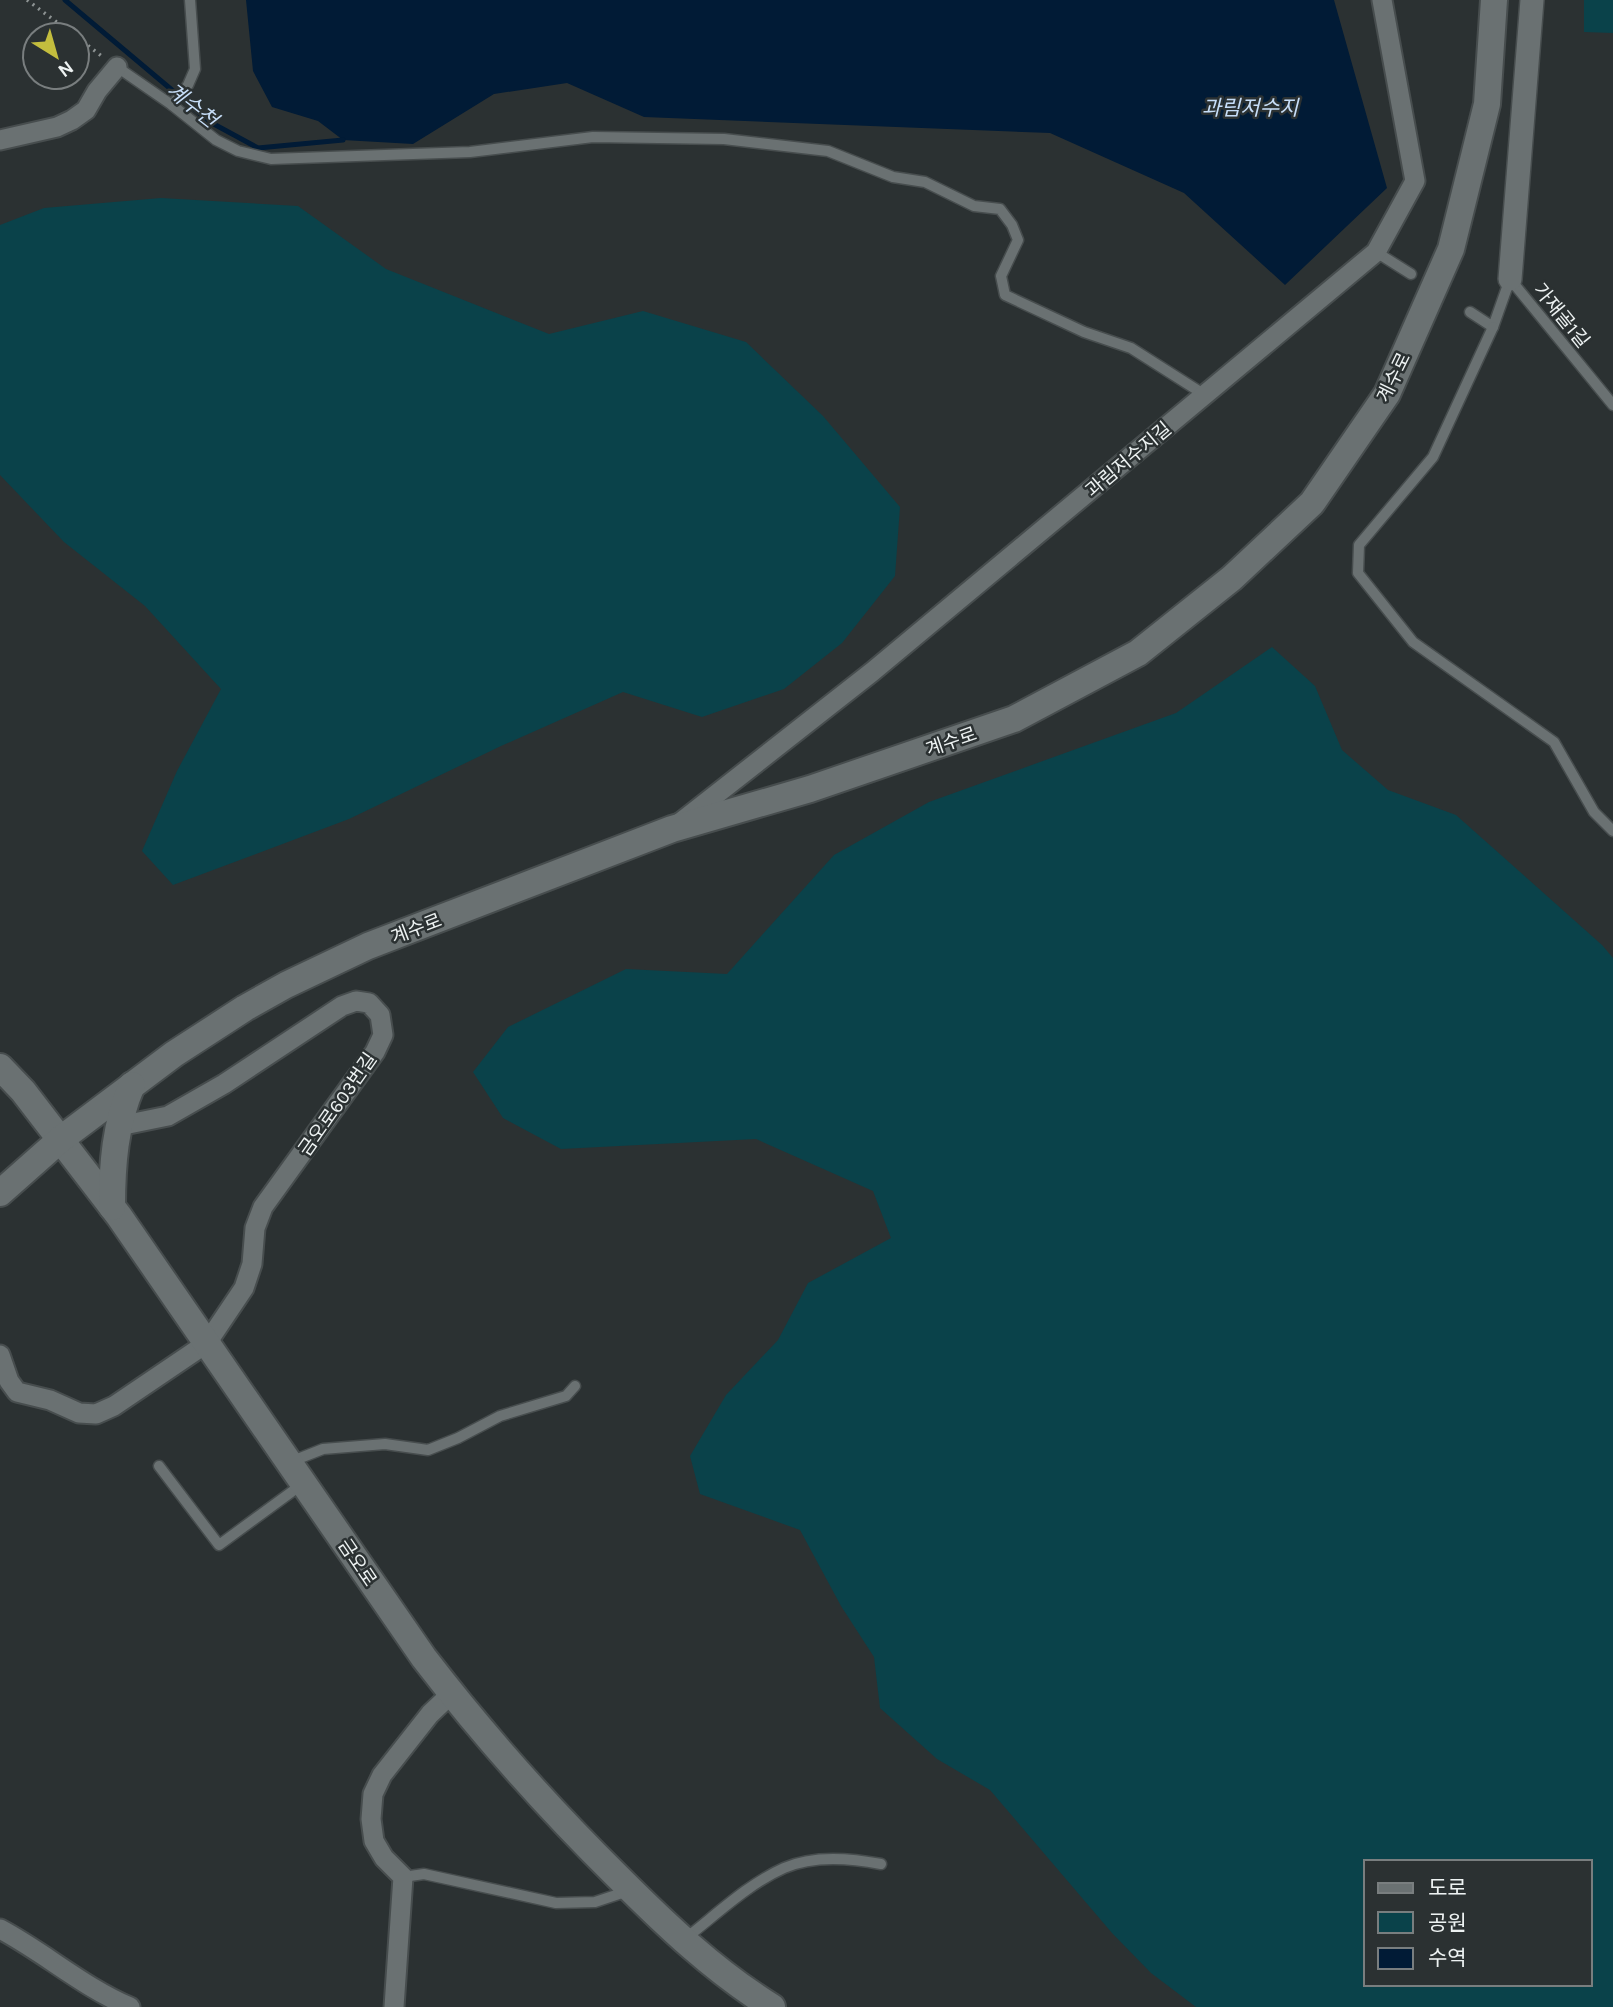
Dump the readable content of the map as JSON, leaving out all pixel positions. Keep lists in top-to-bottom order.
{
  "streets": {
    "main road": ["계수로", "금오로"],
    "street": ["과림저수지길", "금오로603번길"],
    "lane": ["가재골1길"]
  },
  "crossings": [
    ["계수로", "과림저수지길"],
    ["계수로", "금오로"],
    ["금오로603번길", "금오로"]
  ],
  "water": ["계수천", "과림저수지"],
  "legend": ["도로", "공원", "수역"],
  "north": "bottom right"
}
